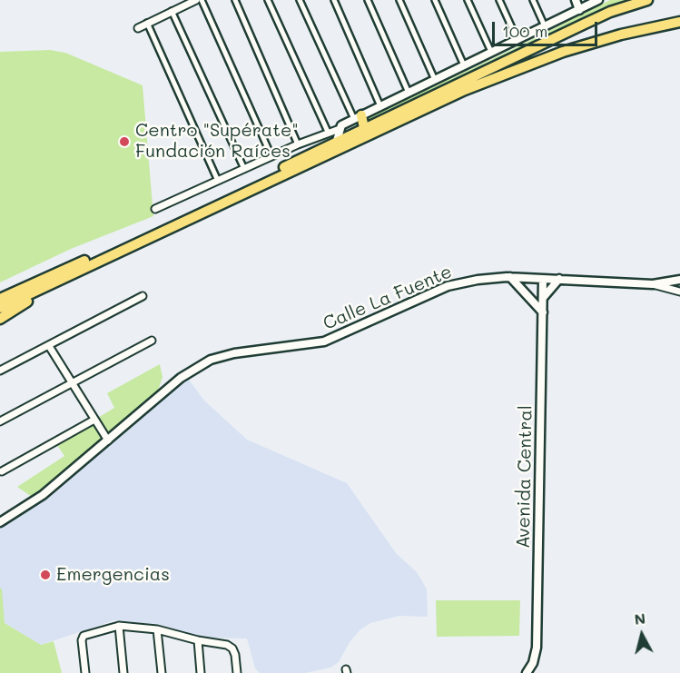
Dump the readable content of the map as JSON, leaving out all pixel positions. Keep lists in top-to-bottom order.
{
  "streets": {
    "street": ["Calle La Fuente", "Avenida Central"]
  },
  "crossings": [
    ["Calle La Fuente", "Avenida Central"]
  ],
  "places": ["Centro \"Supérate\" Fundación Raíces", "Emergencias"],
  "scale_bar": "100 m",
  "north": "top"
}
